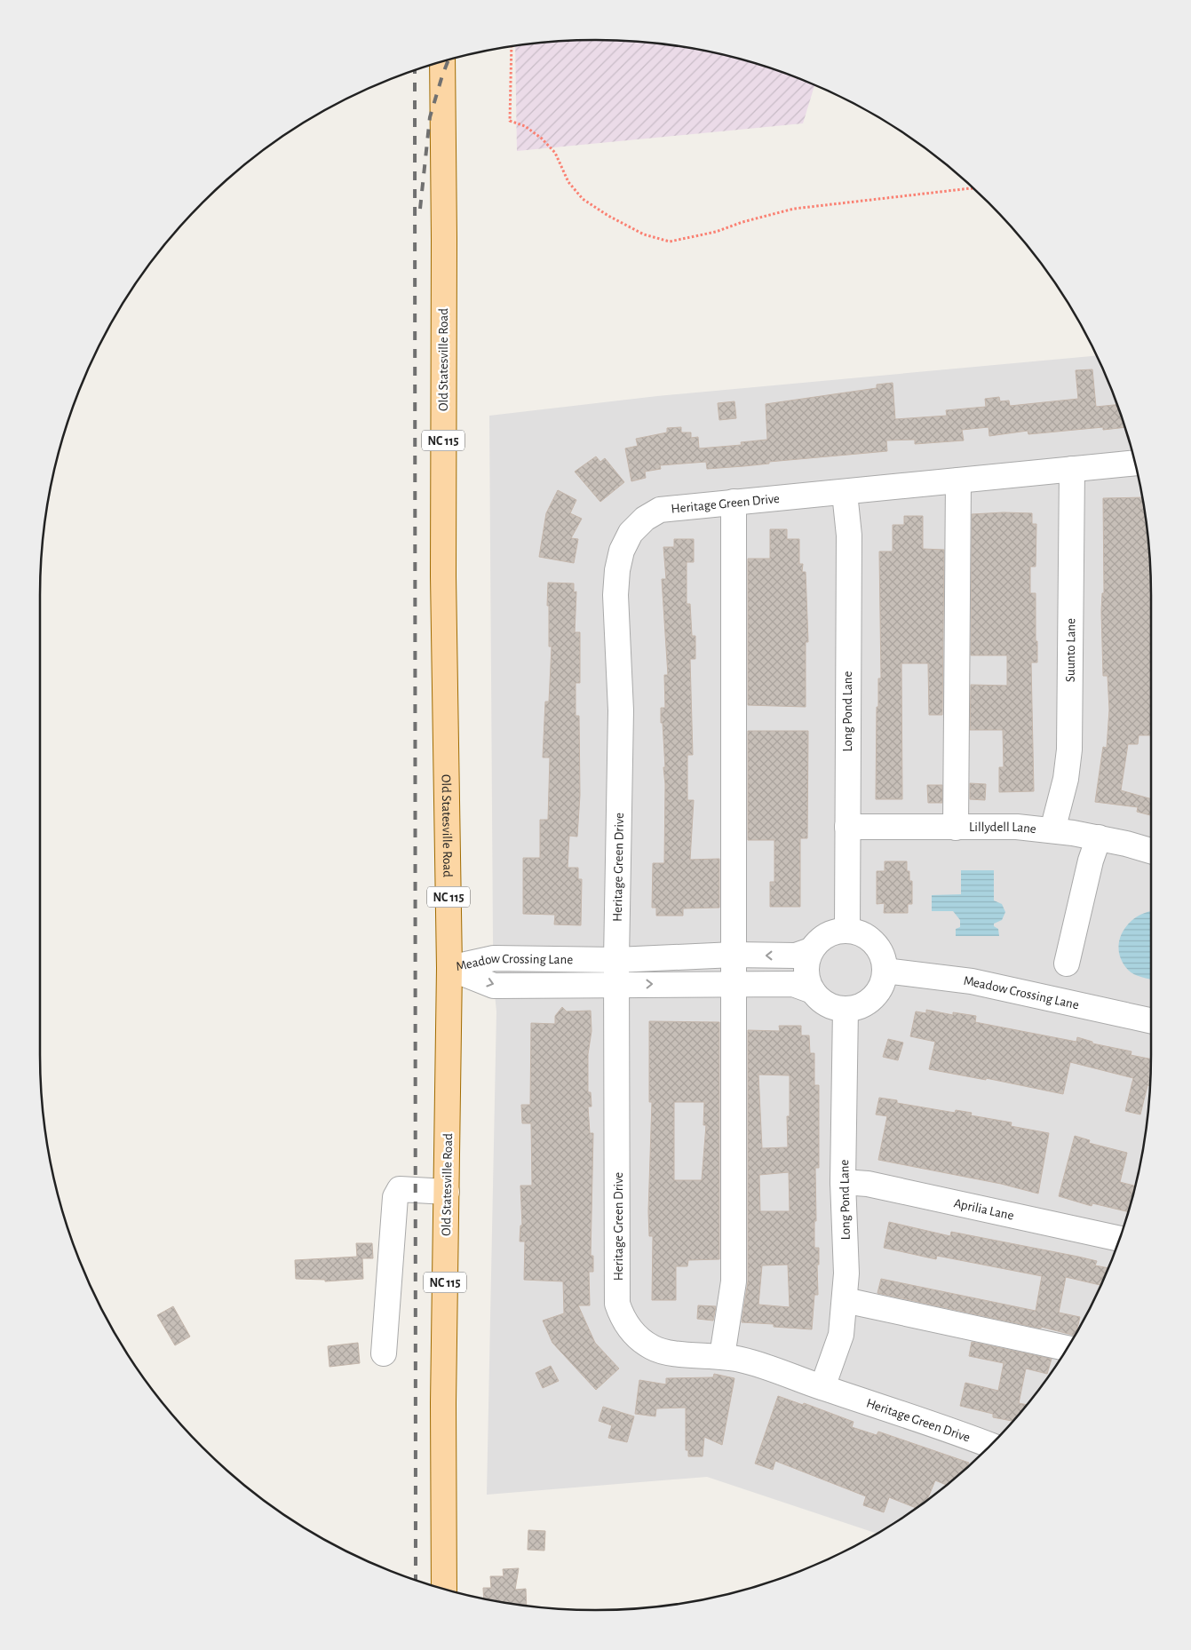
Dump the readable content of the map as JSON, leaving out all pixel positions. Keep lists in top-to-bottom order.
{
  "streets": {
    "main road": ["Old Statesville Road", "NC 115"],
    "street": [
      "Heritage Green Drive",
      "Suunto Lane",
      "Long Pond Lane",
      "Lillydell Lane",
      "Meadow Crossing Lane",
      "Aprilia Lane"
    ]
  },
  "crossings": [
    ["Old Statesville Road", "Meadow Crossing Lane"],
    ["Heritage Green Drive", "Suunto Lane"],
    ["Heritage Green Drive", "Long Pond Lane"],
    ["Heritage Green Drive", "Meadow Crossing Lane"],
    ["Suunto Lane", "Lillydell Lane"],
    ["Long Pond Lane", "Lillydell Lane"],
    ["Long Pond Lane", "Meadow Crossing Lane"],
    ["Long Pond Lane", "Aprilia Lane"]
  ]
}
